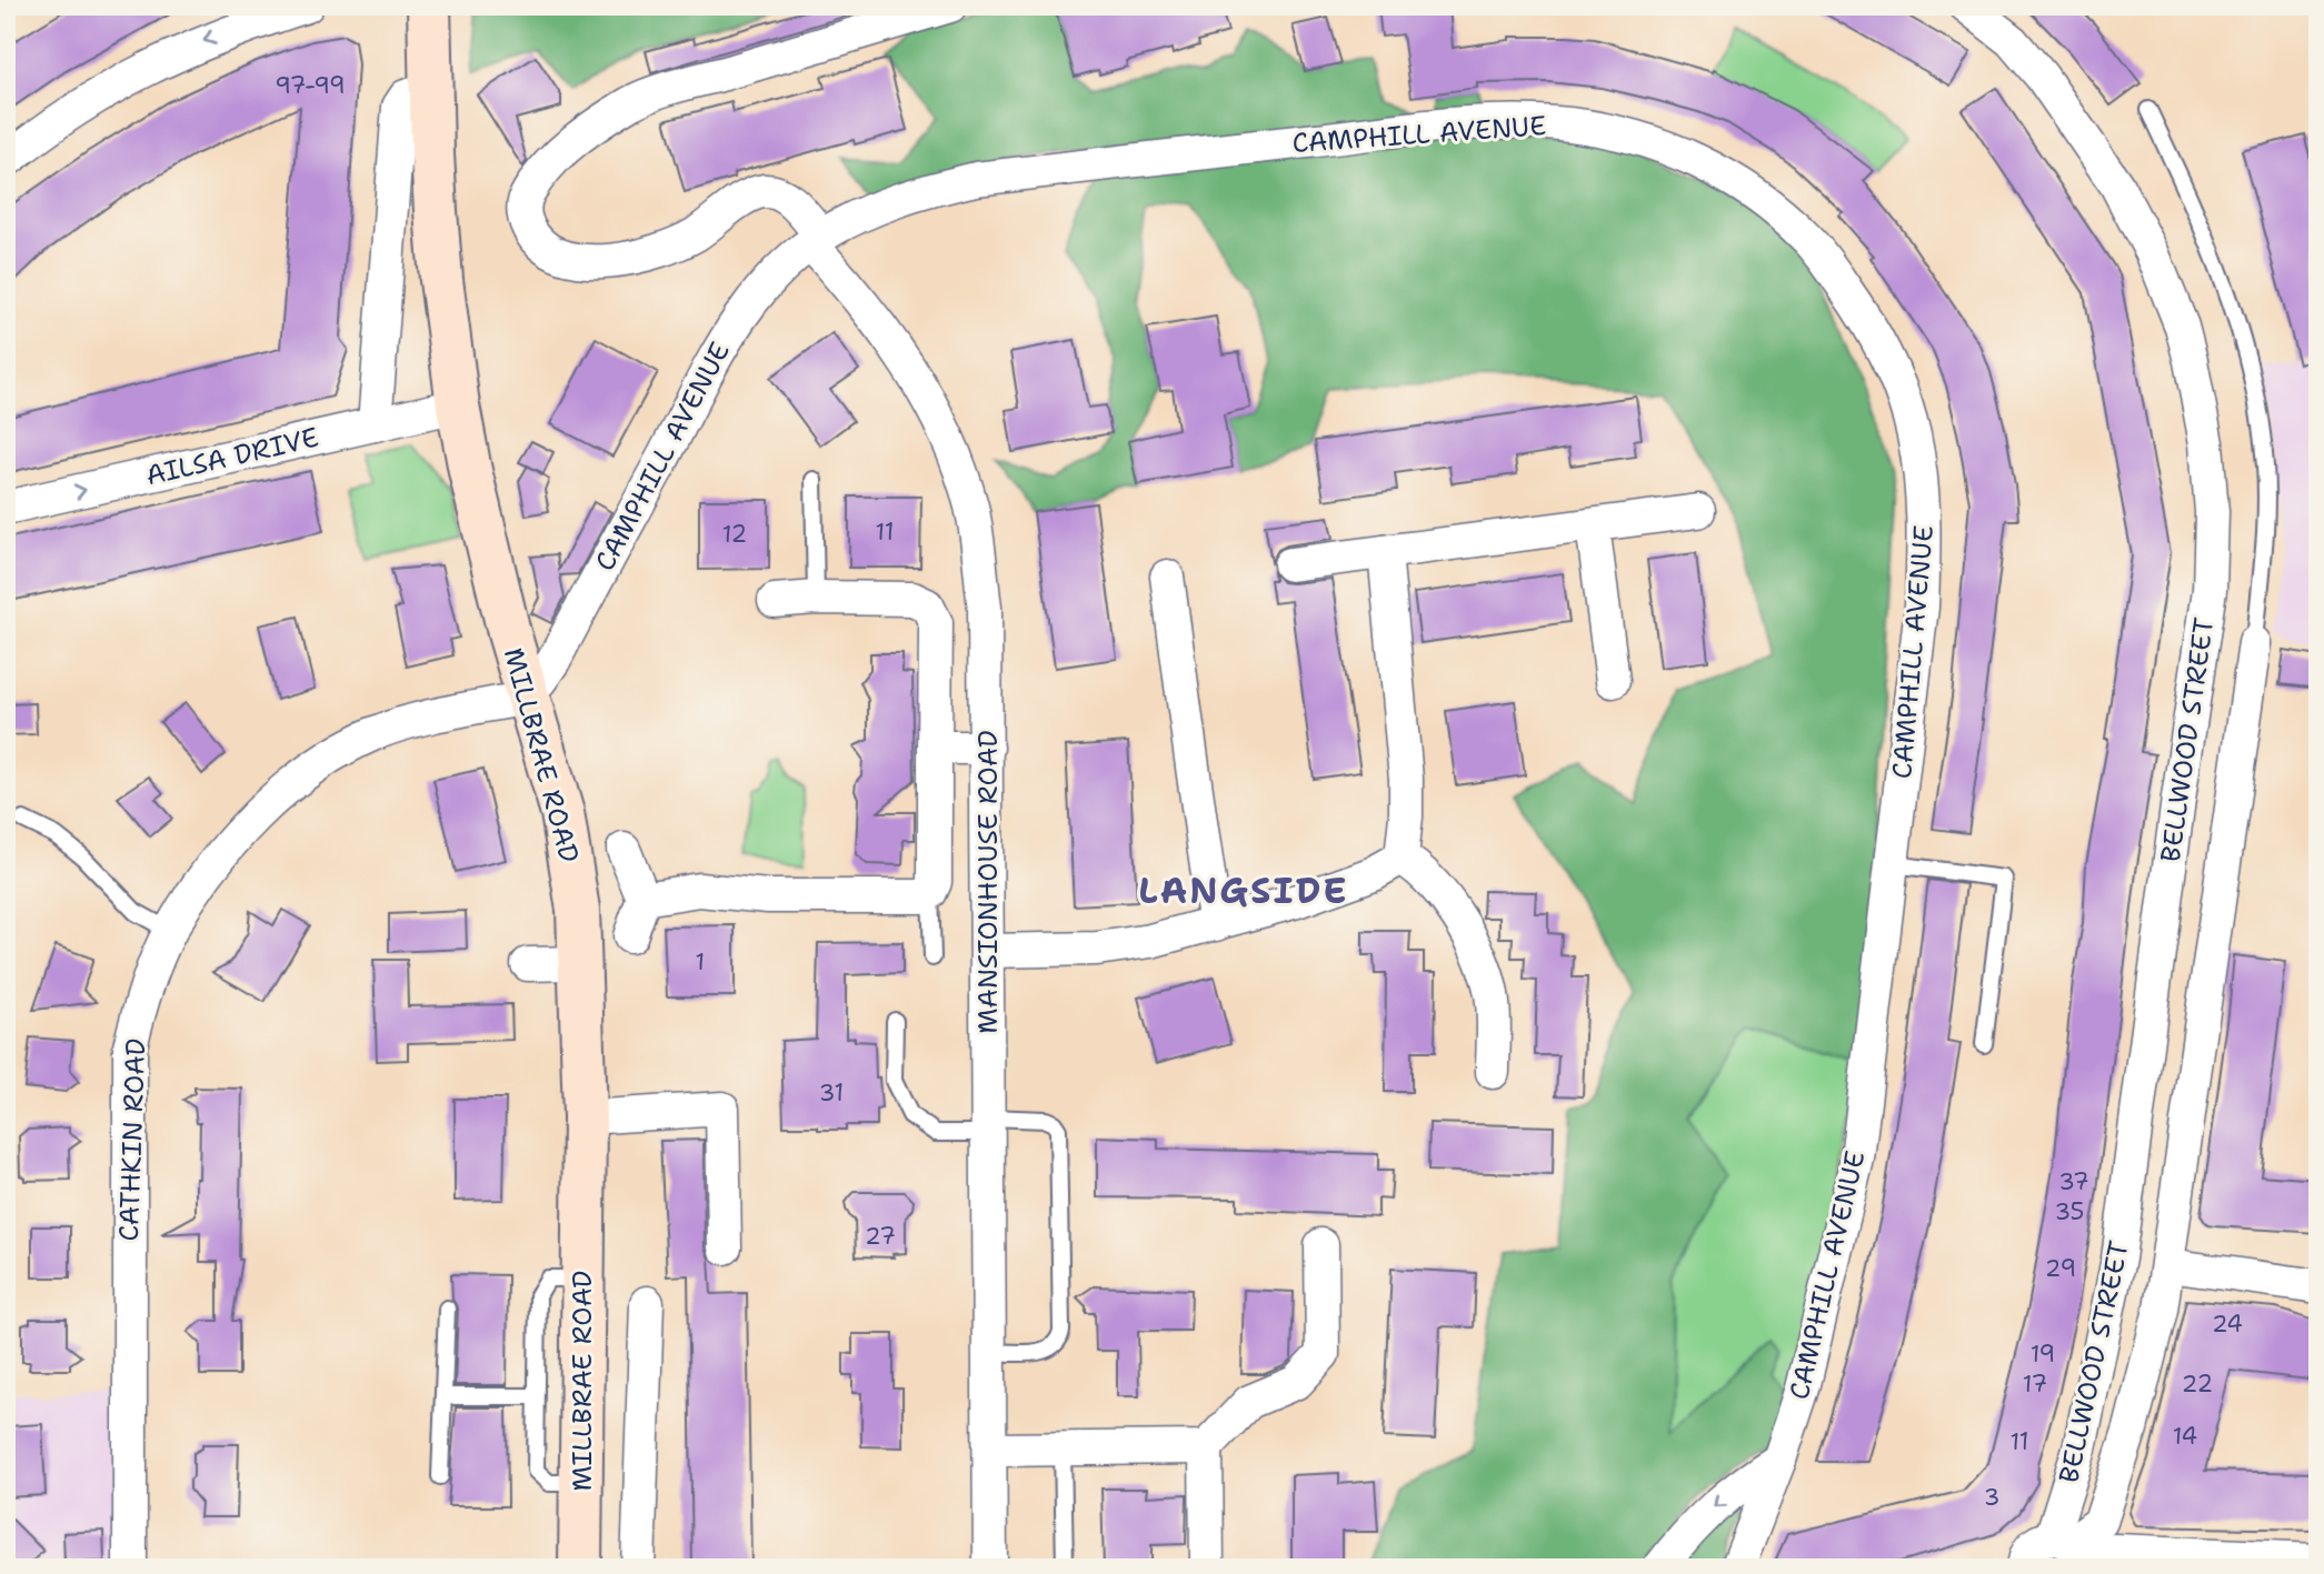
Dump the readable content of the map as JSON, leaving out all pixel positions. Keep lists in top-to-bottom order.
{
  "streets": {
    "street": [
      "CAMPHILL AVENUE",
      "AILSA DRIVE",
      "BELLWOOD STREET",
      "MILLBRAE ROAD",
      "MANSIONHOUSE ROAD",
      "CATHKIN ROAD"
    ]
  },
  "crossings": [
    ["CAMPHILL AVENUE", "MILLBRAE ROAD"],
    ["CAMPHILL AVENUE", "MANSIONHOUSE ROAD"],
    ["CAMPHILL AVENUE", "CATHKIN ROAD"],
    ["AILSA DRIVE", "MILLBRAE ROAD"],
    ["MILLBRAE ROAD", "CATHKIN ROAD"]
  ],
  "one_way": ["AILSA DRIVE"],
  "districts": ["LANGSIDE"],
  "house_numbers": [
    "97-99",
    "11",
    "12",
    "1",
    "31",
    "37",
    "35",
    "27",
    "29",
    "24",
    "19",
    "17",
    "22",
    "14",
    "11",
    "3"
  ]
}
